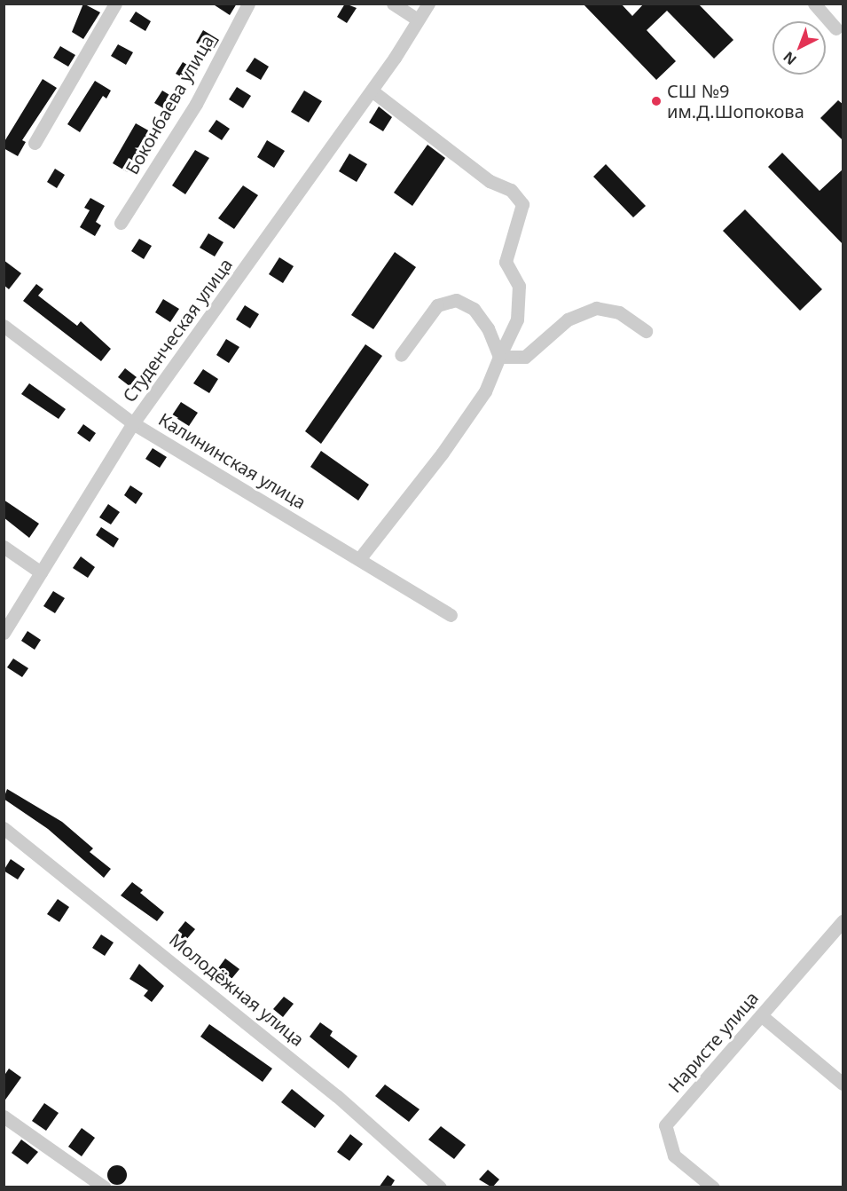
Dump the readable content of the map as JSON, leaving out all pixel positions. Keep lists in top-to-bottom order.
{
  "streets": {
    "street": [
      "Боконбаева улица",
      "Студенческая улица",
      "Калининская улица",
      "Молодёжная улица",
      "Наристе улица"
    ]
  },
  "crossings": [
    ["Студенческая улица", "Калининская улица"]
  ],
  "places": ["СШ №9 им.Д.Шопокова"],
  "north": "bottom left"
}
